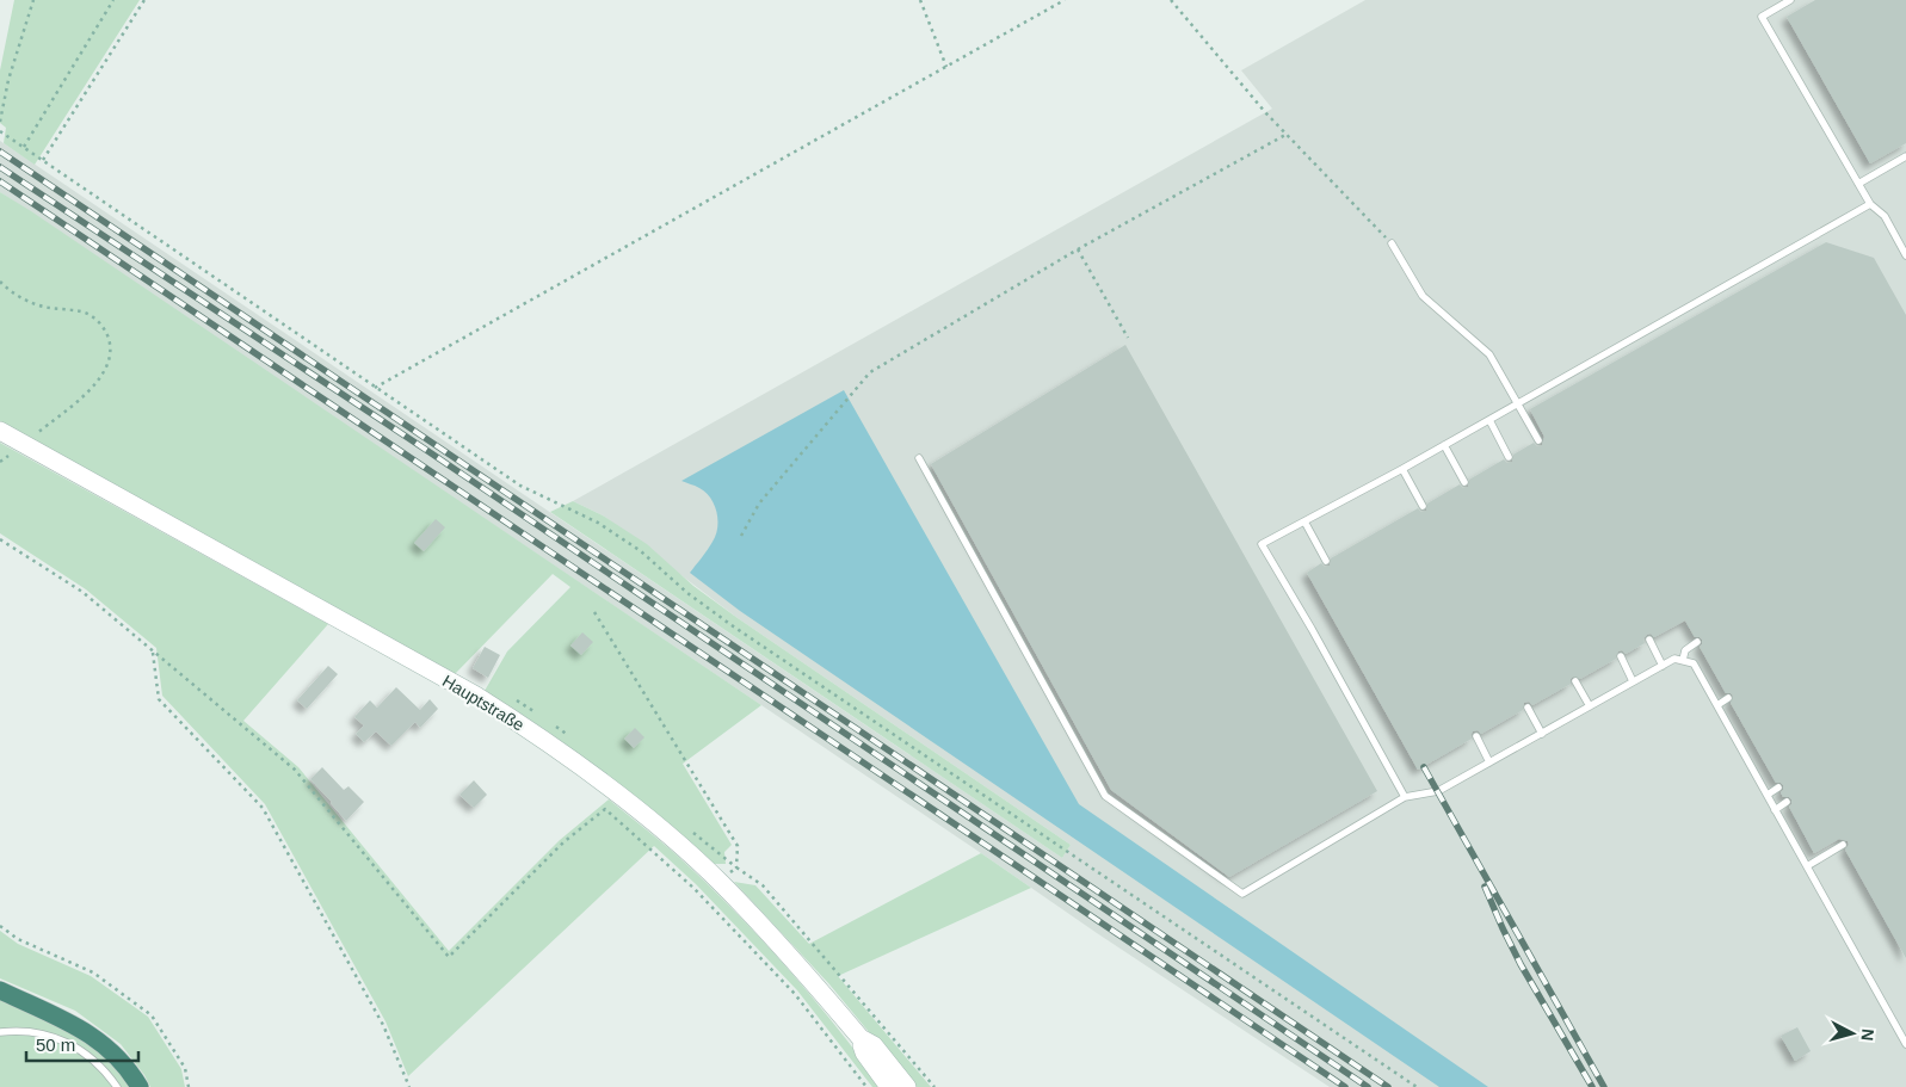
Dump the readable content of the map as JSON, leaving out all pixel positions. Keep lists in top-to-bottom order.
{
  "streets": {
    "main road": ["Hauptstraße"]
  },
  "scale_bar": "50 m",
  "north": "right"
}
